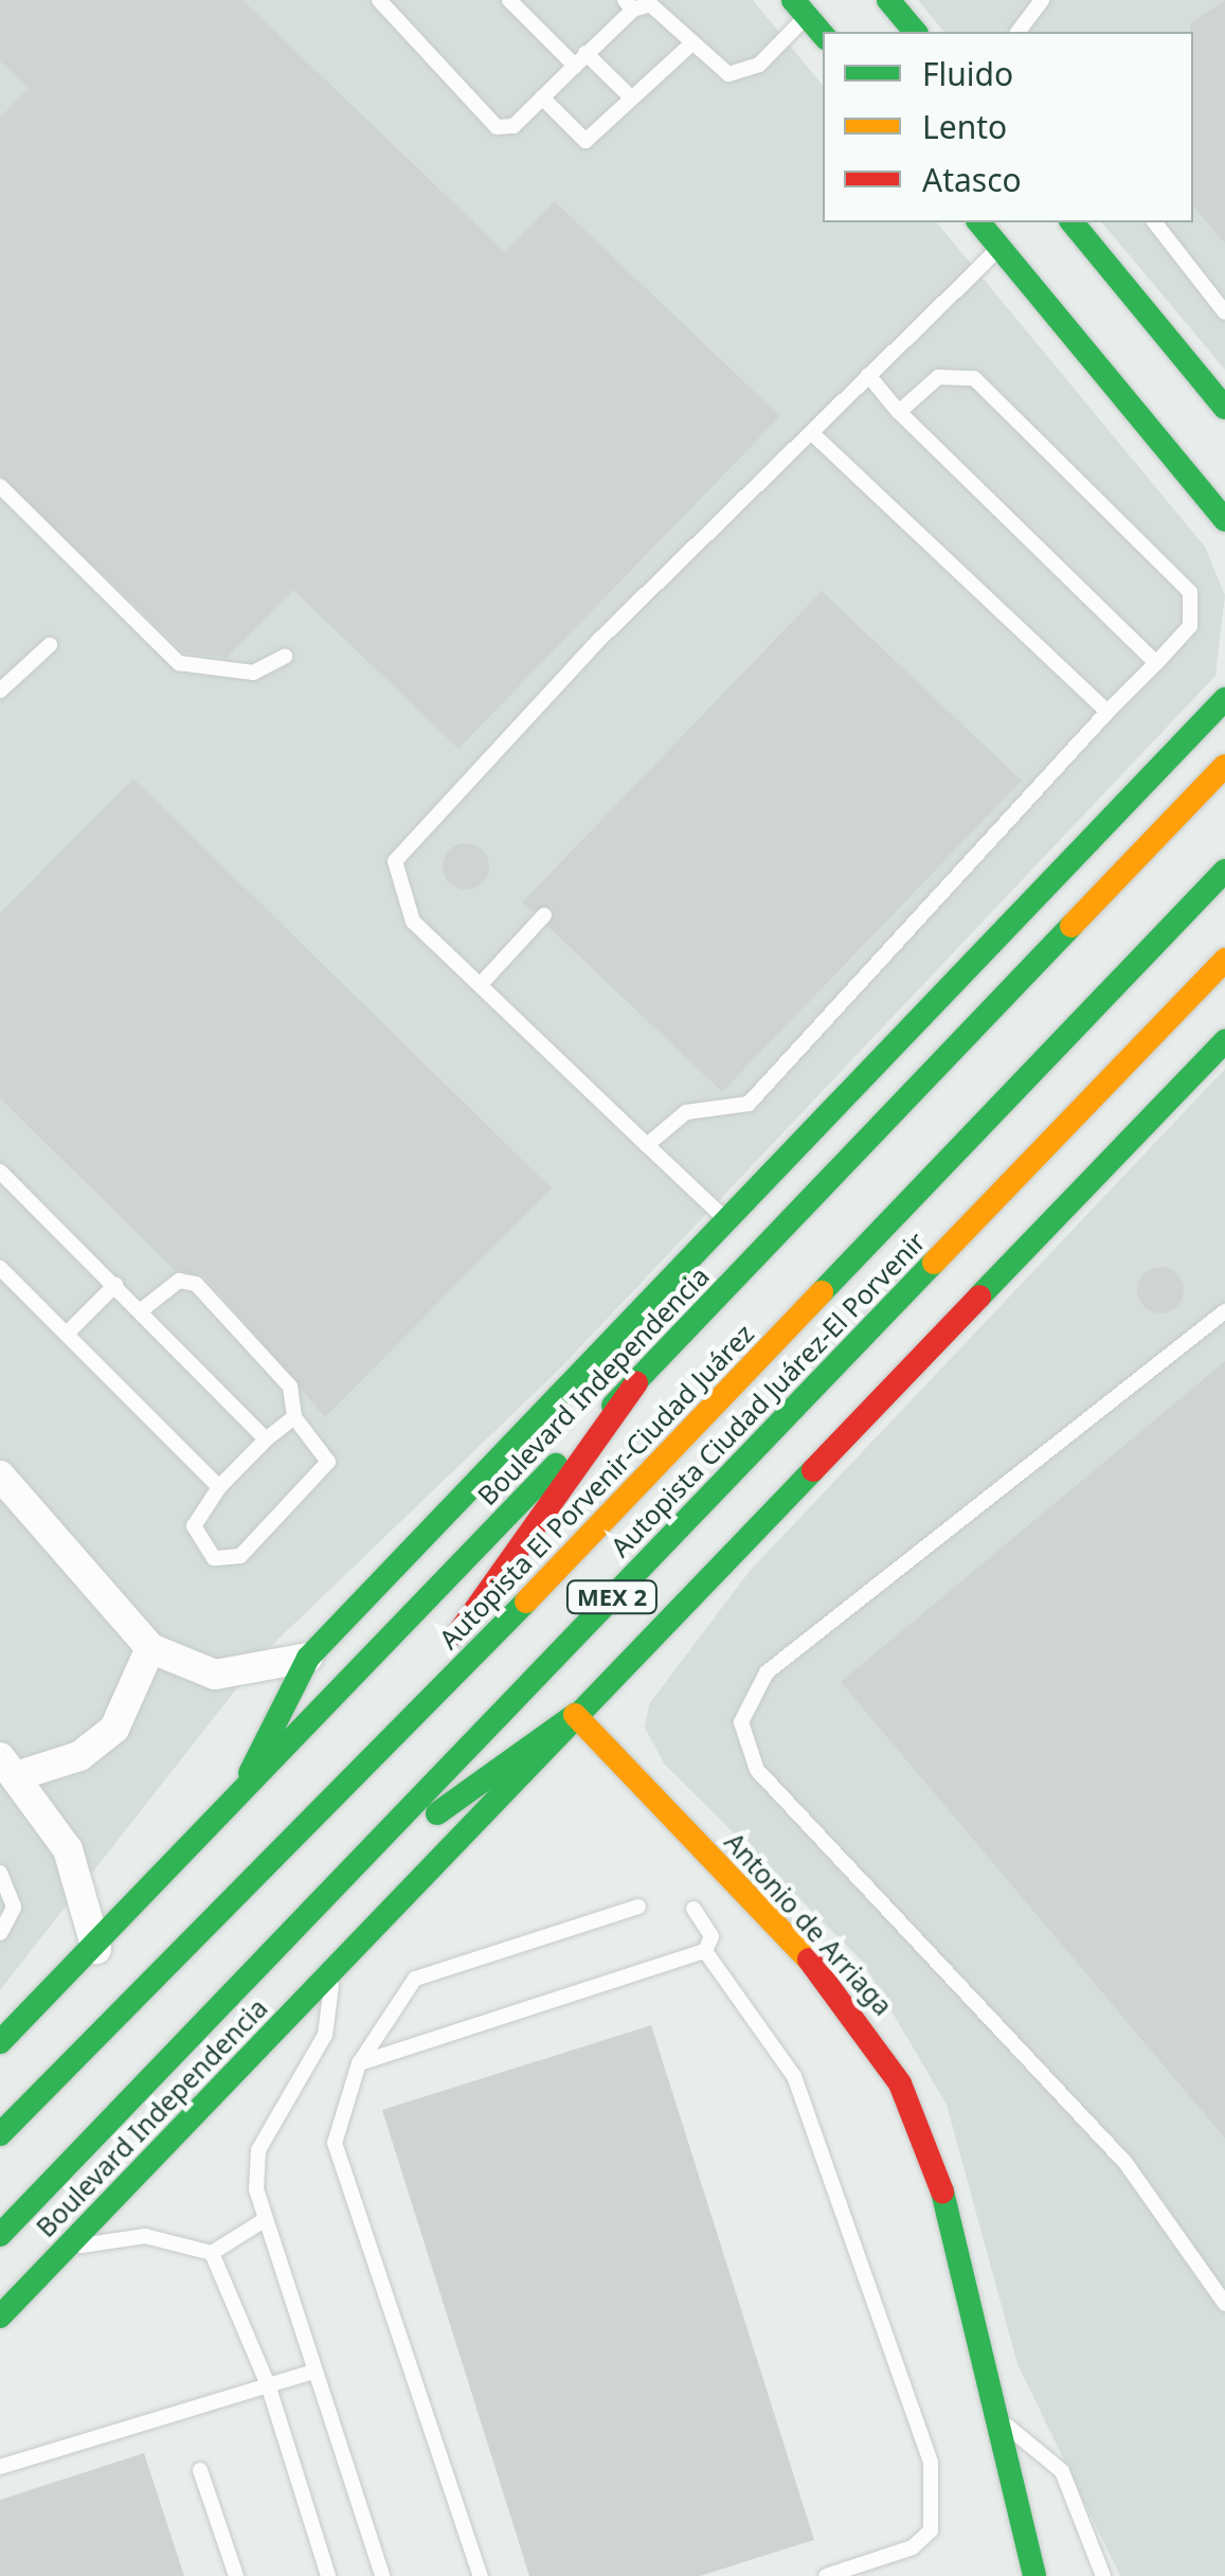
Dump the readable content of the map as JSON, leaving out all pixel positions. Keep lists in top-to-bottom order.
{
  "streets": {
    "main road": [
      "Boulevard Independencia",
      "Autopista Ciudad Juárez-El Porvenir",
      "Autopista El Porvenir-Ciudad Juárez",
      "MEX 2",
      "Antonio de Arriaga"
    ]
  },
  "crossings": [
    ["Boulevard Independencia", "Antonio de Arriaga"]
  ],
  "legend": ["Fluido", "Lento", "Atasco"]
}
